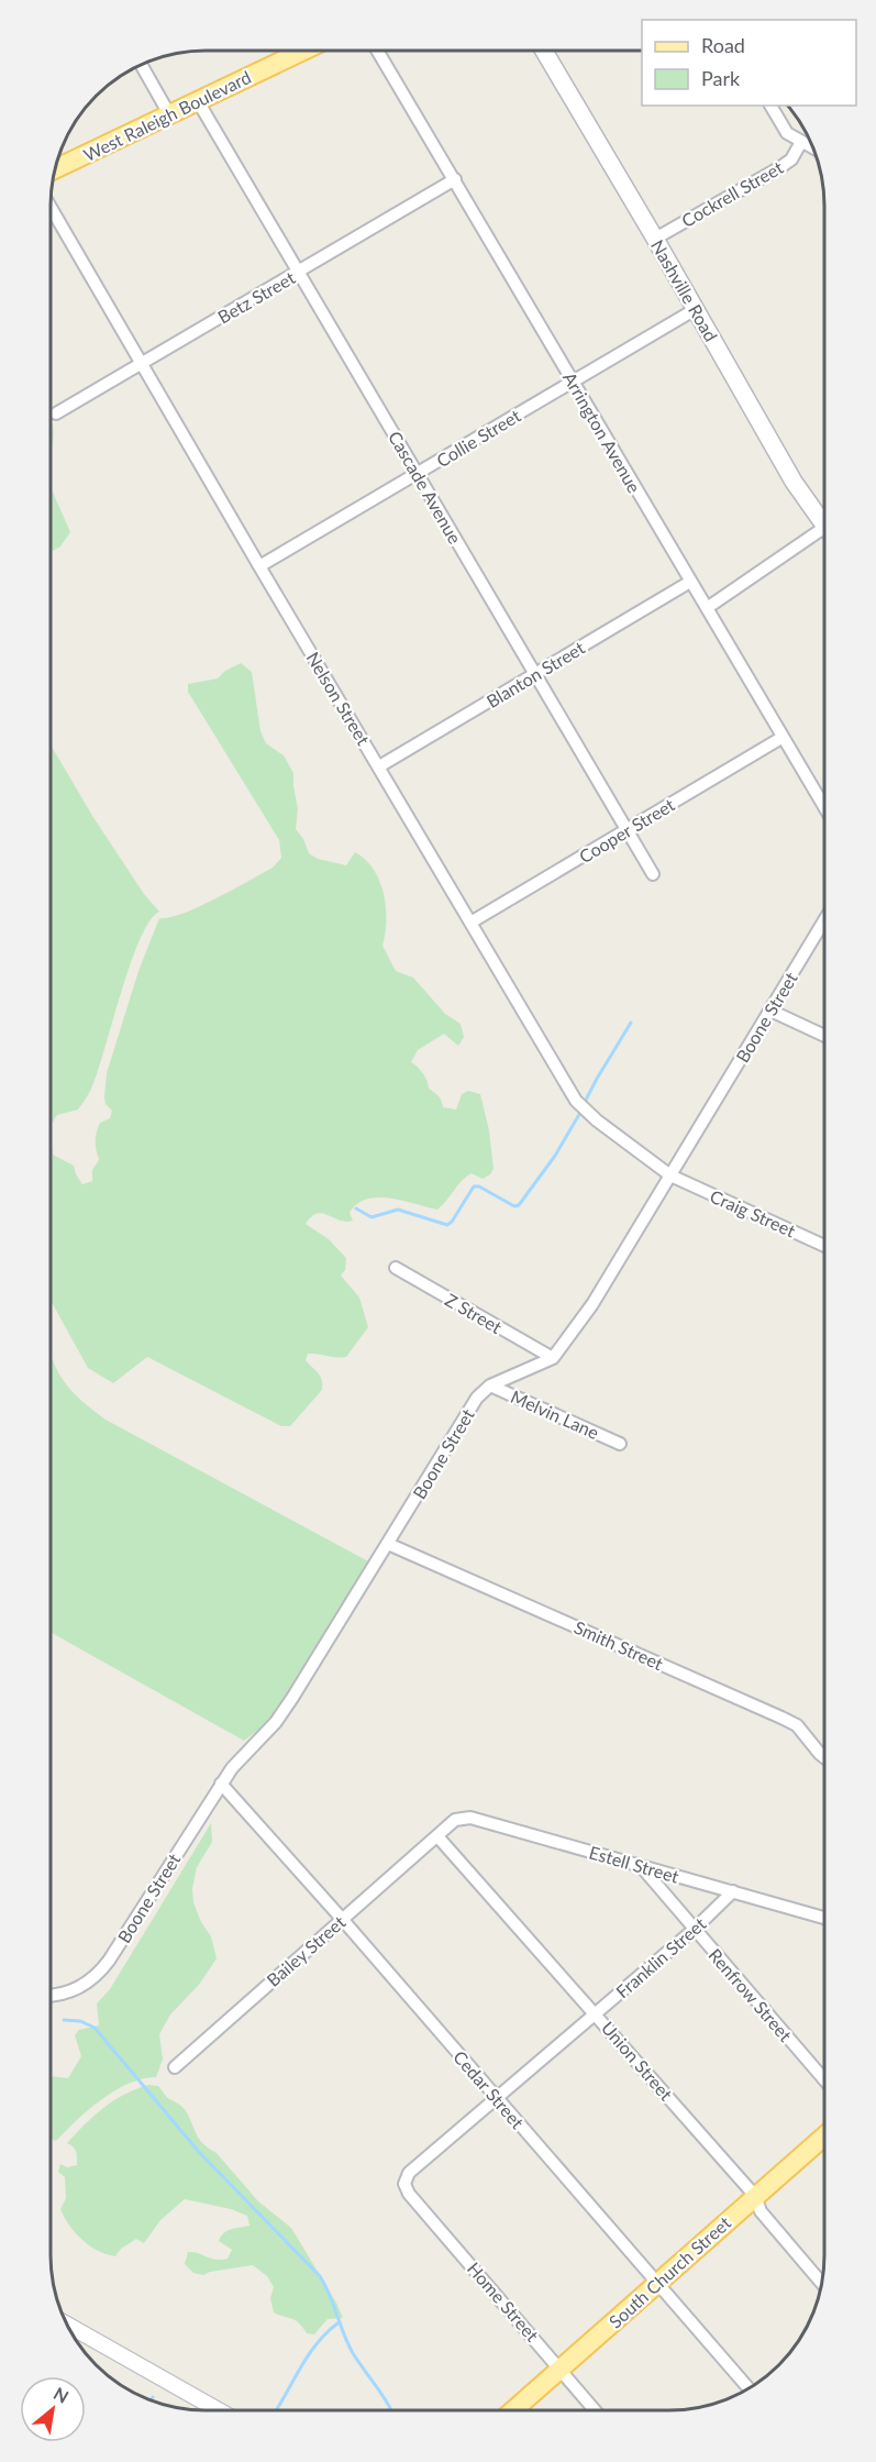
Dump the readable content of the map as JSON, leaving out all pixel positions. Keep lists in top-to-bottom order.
{
  "streets": {
    "main road": ["West Raleigh Boulevard", "Nashville Road", "South Church Street"],
    "street": [
      "Cockrell Street",
      "Betz Street",
      "Arrington Avenue",
      "Collie Street",
      "Cascade Avenue",
      "Blanton Street",
      "Nelson Street",
      "Cooper Street",
      "Boone Street",
      "Craig Street",
      "Z Street",
      "Melvin Lane",
      "Smith Street",
      "Estell Street",
      "Bailey Street",
      "Franklin Street",
      "Renfrow Street",
      "Union Street",
      "Cedar Street",
      "Home Street"
    ]
  },
  "crossings": [
    ["West Raleigh Boulevard", "Cascade Avenue"],
    ["Cockrell Street", "Nashville Road"],
    ["Nashville Road", "Collie Street"],
    ["Betz Street", "Arrington Avenue"],
    ["Betz Street", "Cascade Avenue"],
    ["Betz Street", "Nelson Street"],
    ["Arrington Avenue", "Collie Street"],
    ["Arrington Avenue", "Blanton Street"],
    ["Arrington Avenue", "Cooper Street"],
    ["Collie Street", "Cascade Avenue"],
    ["Collie Street", "Nelson Street"],
    ["Cascade Avenue", "Blanton Street"],
    ["Cascade Avenue", "Cooper Street"],
    ["Blanton Street", "Nelson Street"],
    ["Nelson Street", "Cooper Street"],
    ["Nelson Street", "Boone Street"],
    ["Nelson Street", "Craig Street"],
    ["Boone Street", "Craig Street"],
    ["Boone Street", "Z Street"],
    ["Boone Street", "Melvin Lane"],
    ["Boone Street", "Smith Street"],
    ["Boone Street", "Cedar Street"],
    ["Estell Street", "Bailey Street"],
    ["Estell Street", "Franklin Street"],
    ["Estell Street", "Renfrow Street"],
    ["Estell Street", "Union Street"],
    ["Bailey Street", "Union Street"],
    ["Bailey Street", "Cedar Street"],
    ["Franklin Street", "Renfrow Street"],
    ["Franklin Street", "Union Street"],
    ["Franklin Street", "Cedar Street"],
    ["Franklin Street", "Home Street"],
    ["Union Street", "South Church Street"],
    ["Cedar Street", "South Church Street"],
    ["South Church Street", "Home Street"]
  ],
  "legend": ["Road", "Park"],
  "north": "top right"
}
